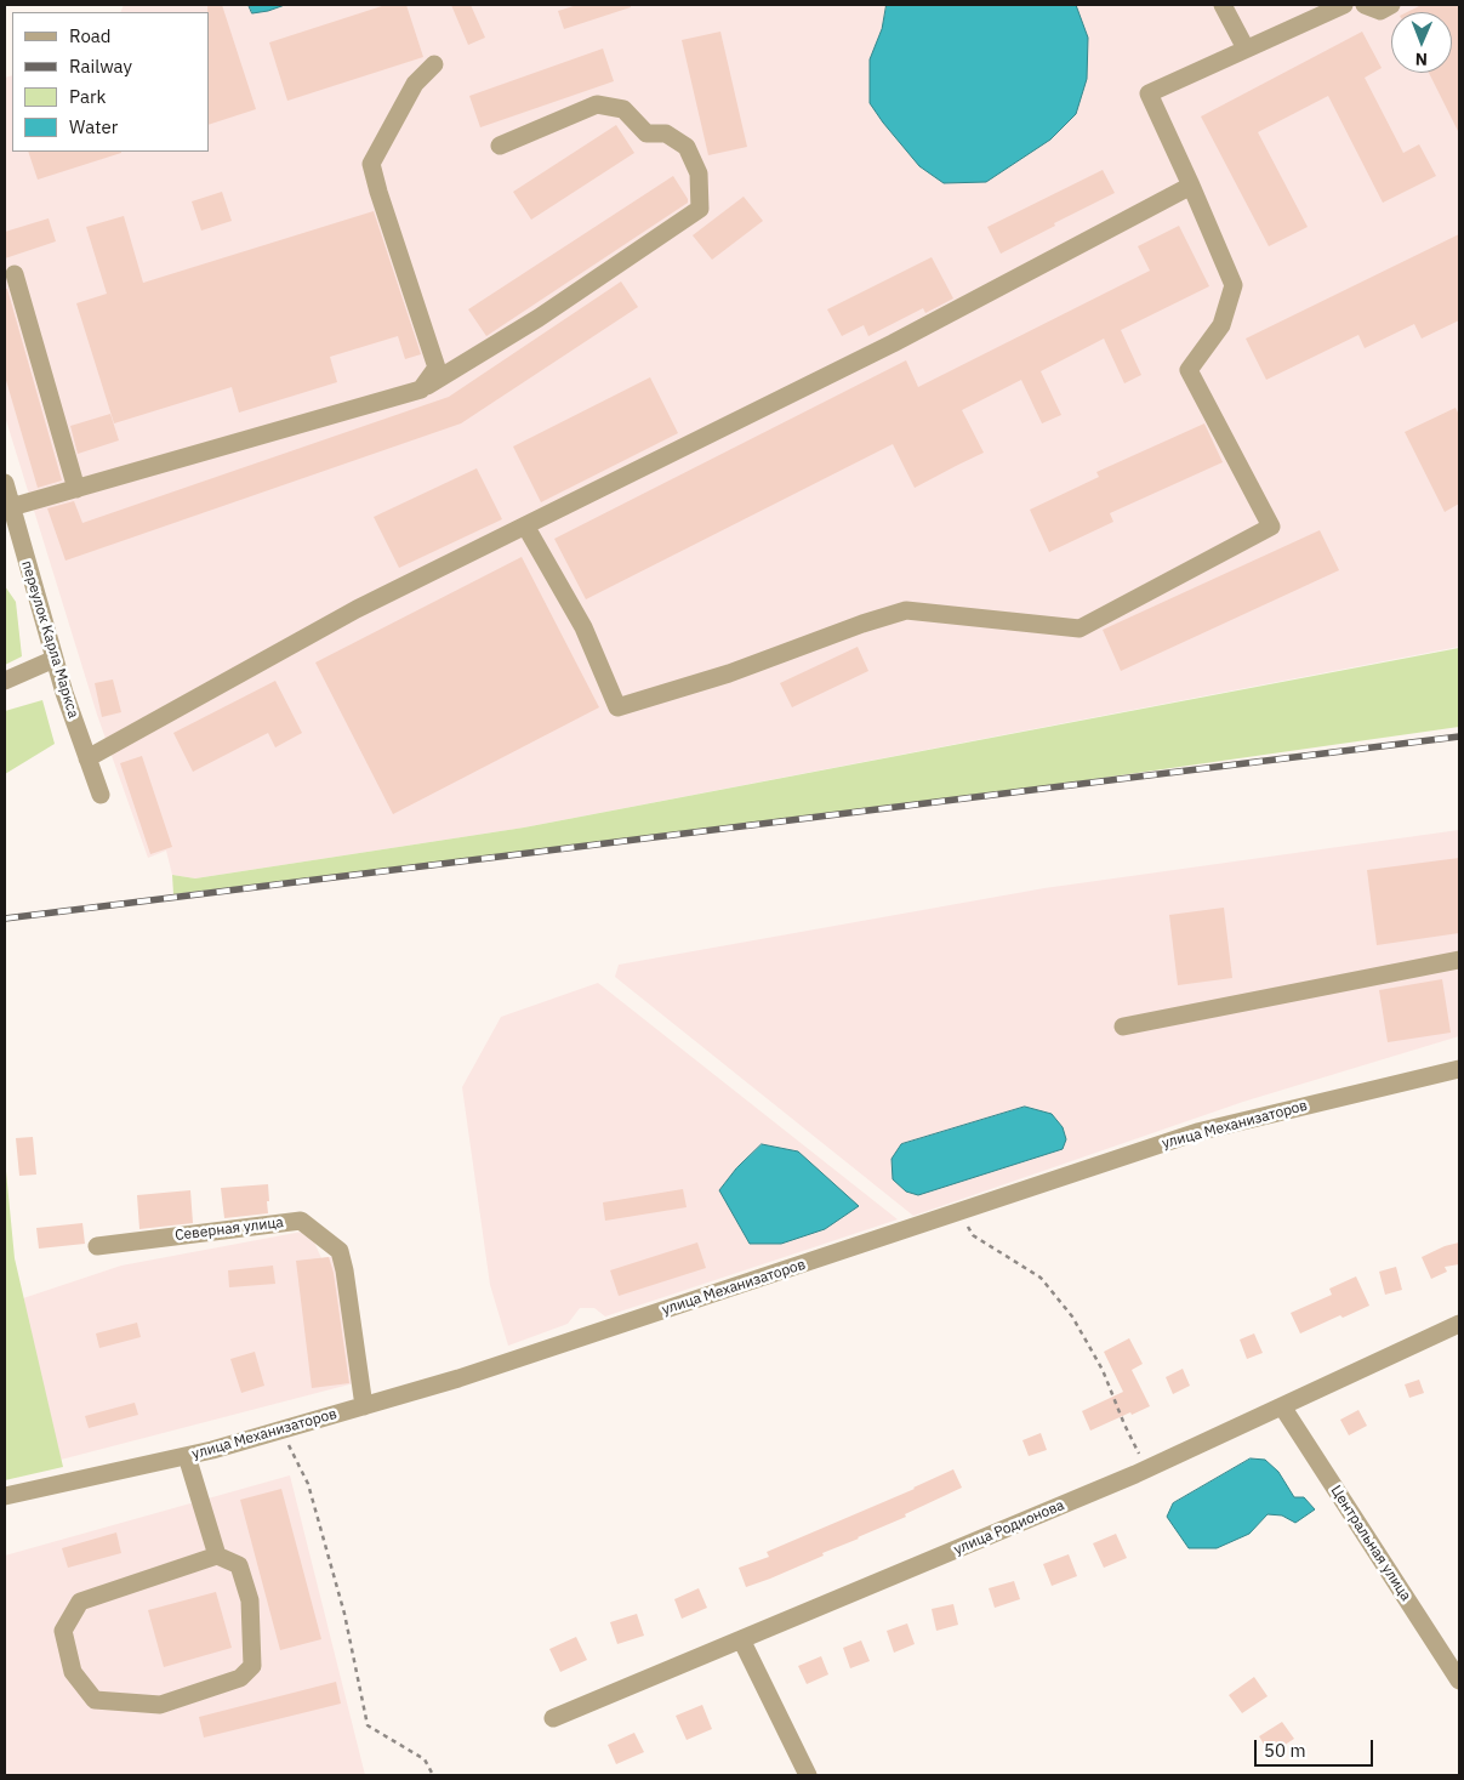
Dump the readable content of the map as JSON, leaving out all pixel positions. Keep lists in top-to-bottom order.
{
  "streets": {
    "street": [
      "переулок Карла Маркса",
      "улица Механизаторов",
      "Северная улица",
      "улица Родионова",
      "Центральная улица"
    ]
  },
  "crossings": [
    ["улица Механизаторов", "Северная улица"],
    ["улица Родионова", "Центральная улица"]
  ],
  "legend": [
    "Road",
    "Railway",
    "Park",
    "Water"
  ],
  "scale_bar": "50 m",
  "north": "bottom"
}
